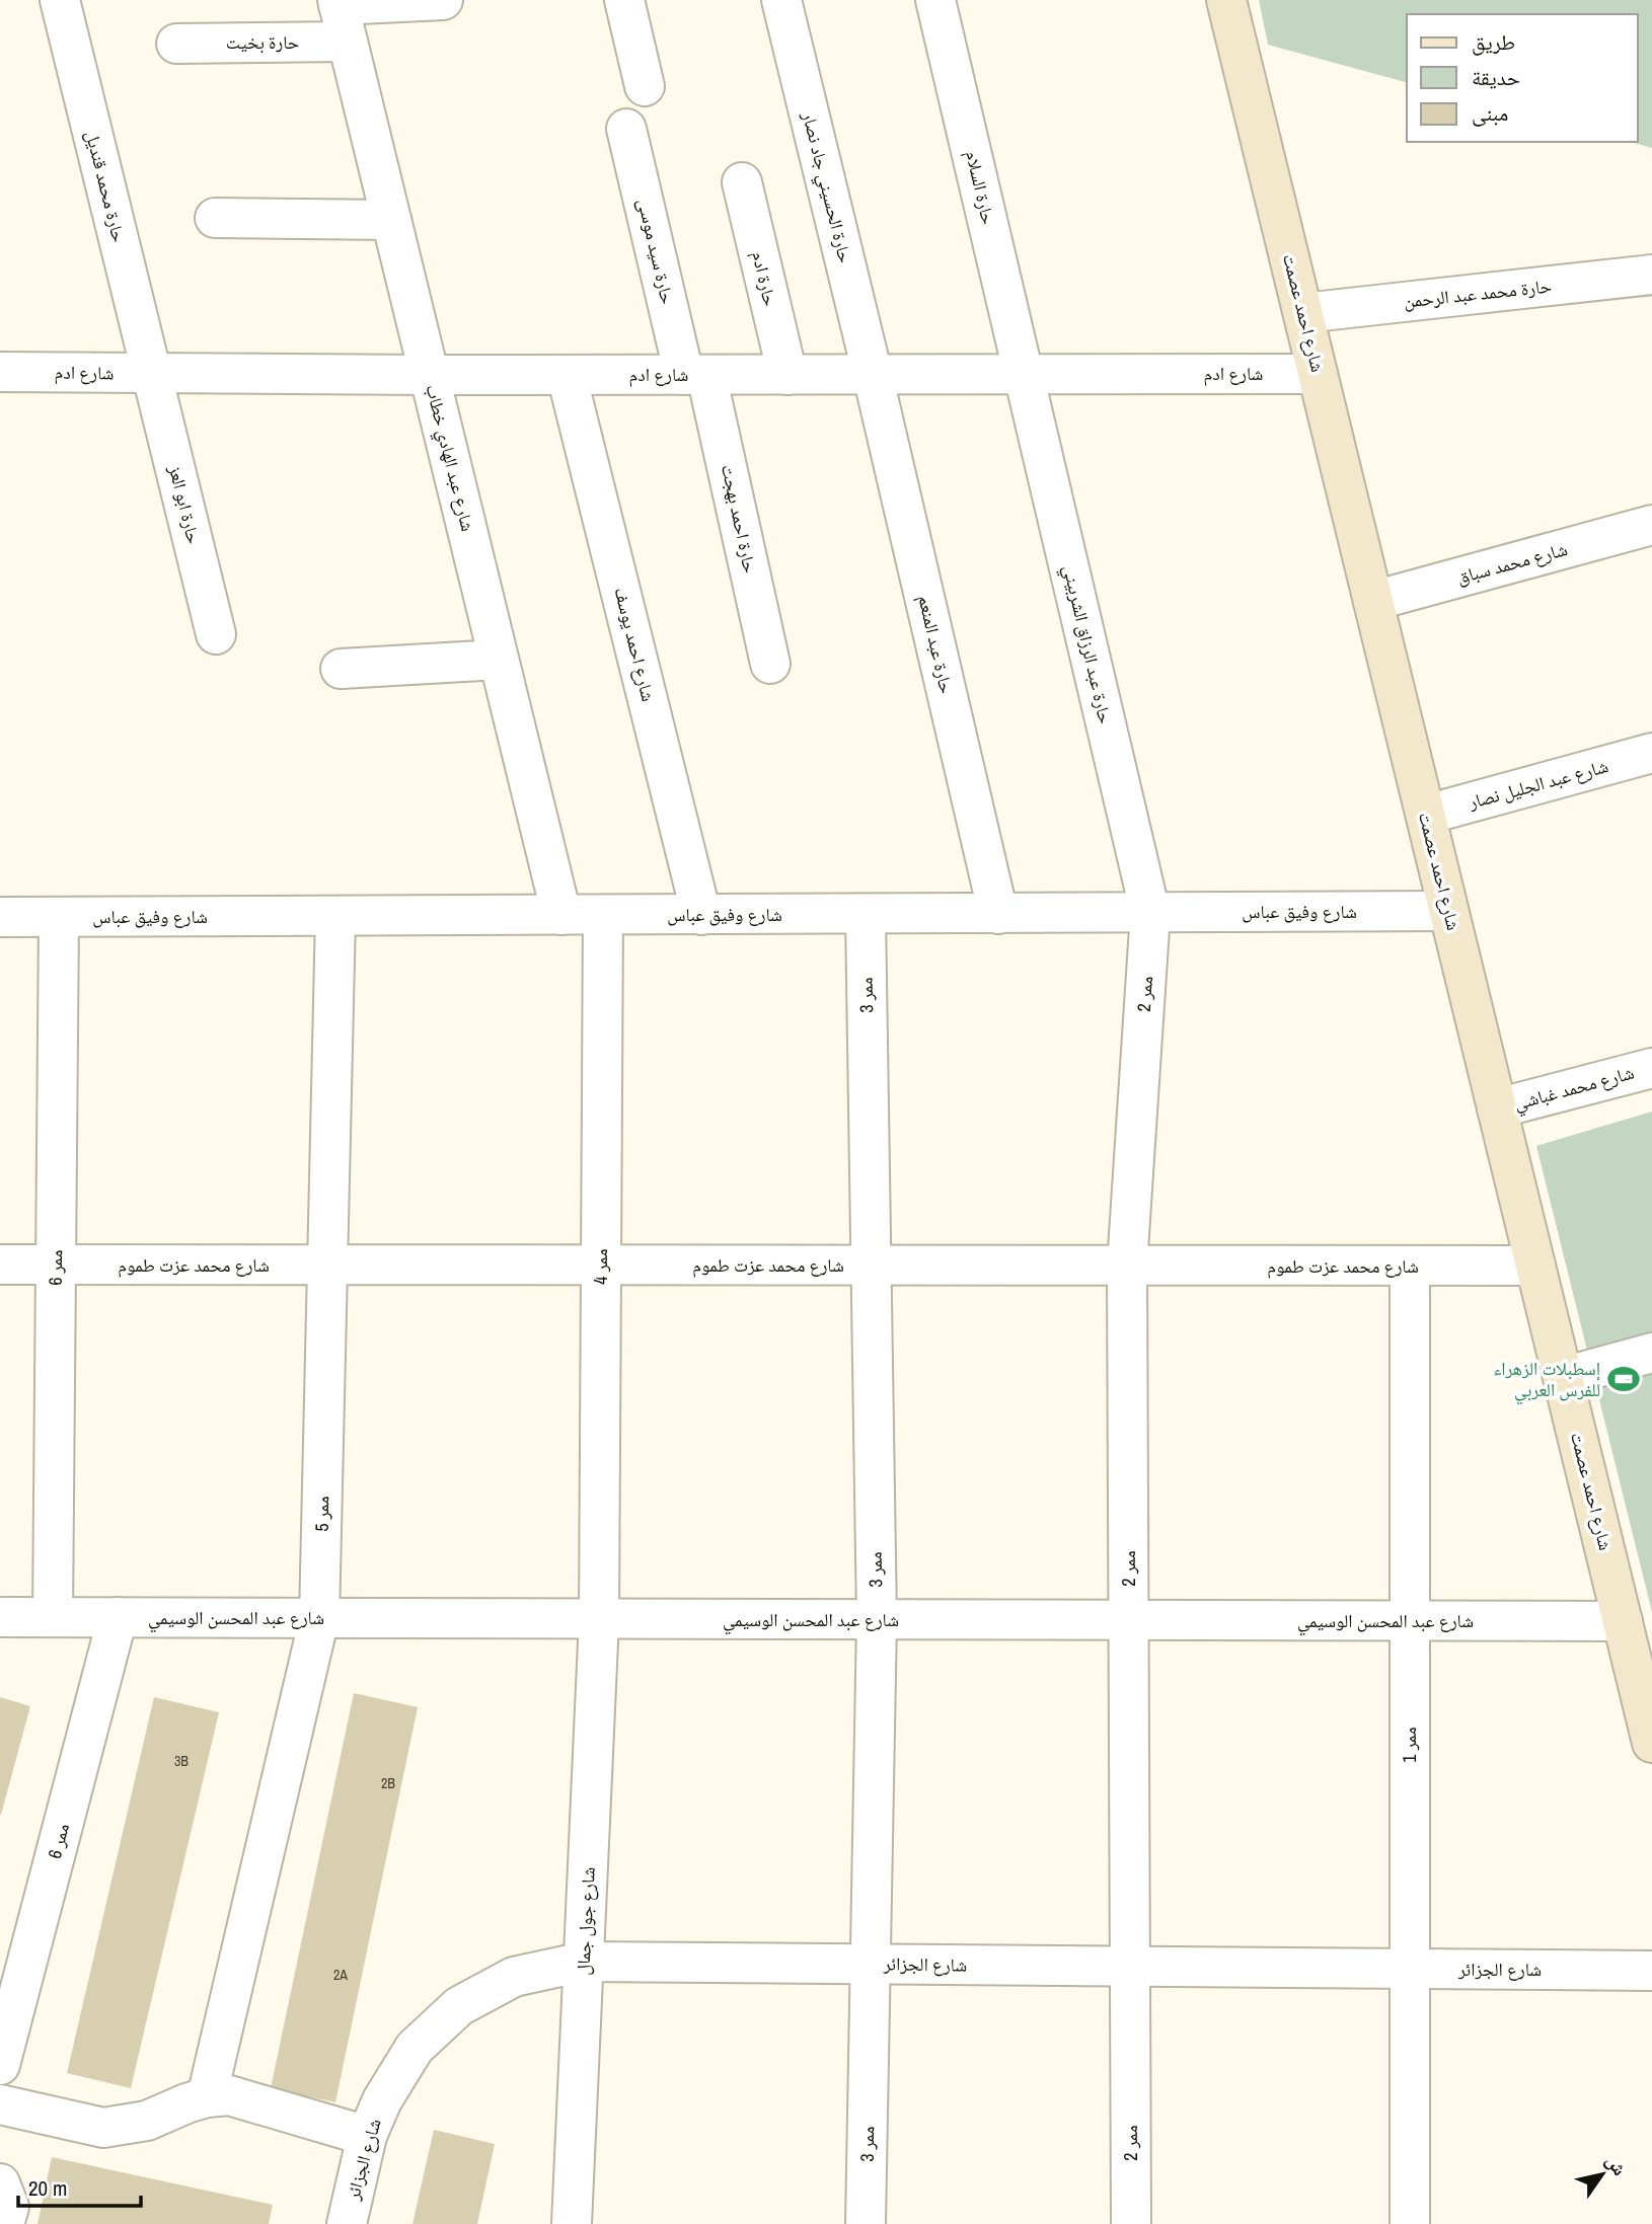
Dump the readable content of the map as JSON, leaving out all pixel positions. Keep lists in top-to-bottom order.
{
  "streets": {
    "main road": ["شارع احمد عصمت"],
    "street": [
      "حارة بخيت",
      "حارة محمد قنديل",
      "حارة الحسيني جاد نصار",
      "حارة السلام",
      "حارة سيد موسى",
      "حارة ادم",
      "حارة محمد عبد الرحمن",
      "شارع ادم",
      "شارع عبد الهادي خطاب",
      "حارة ابو العز",
      "حارة احمد بهجت",
      "شارع محمد سباق",
      "شارع احمد يوسف",
      "حارة عبد المنعم",
      "حارة عبد الرزاق الشربيني",
      "شارع عبد الجليل نصار",
      "شارع وفيق عباس",
      "ممر 2",
      "ممر 3",
      "شارع محمد غباشي",
      "شارع محمد عزت طموم",
      "ممر 4",
      "ممر 6",
      "ممر 5",
      "شارع عبد المحسن الوسيمي",
      "ممر 1",
      "شارع جول جمال",
      "شارع الجزائر"
    ]
  },
  "crossings": [
    ["حارة بخيت", "شارع عبد الهادي خطاب"],
    ["حارة محمد قنديل", "شارع ادم"],
    ["حارة محمد قنديل", "حارة ابو العز"],
    ["حارة الحسيني جاد نصار", "شارع ادم"],
    ["حارة الحسيني جاد نصار", "حارة عبد المنعم"],
    ["حارة السلام", "شارع ادم"],
    ["حارة السلام", "حارة عبد الرزاق الشربيني"],
    ["حارة سيد موسى", "شارع ادم"],
    ["حارة سيد موسى", "حارة احمد بهجت"],
    ["حارة ادم", "شارع ادم"],
    ["حارة محمد عبد الرحمن", "شارع احمد عصمت"],
    ["شارع احمد عصمت", "شارع ادم"],
    ["شارع احمد عصمت", "شارع محمد سباق"],
    ["شارع احمد عصمت", "شارع عبد الجليل نصار"],
    ["شارع احمد عصمت", "شارع وفيق عباس"],
    ["شارع احمد عصمت", "شارع محمد غباشي"],
    ["شارع احمد عصمت", "شارع محمد عزت طموم"],
    ["شارع احمد عصمت", "شارع عبد المحسن الوسيمي"],
    ["شارع ادم", "شارع عبد الهادي خطاب"],
    ["شارع ادم", "حارة ابو العز"],
    ["شارع ادم", "حارة احمد بهجت"],
    ["شارع ادم", "شارع احمد يوسف"],
    ["شارع ادم", "حارة عبد المنعم"],
    ["شارع ادم", "حارة عبد الرزاق الشربيني"],
    ["شارع عبد الهادي خطاب", "شارع وفيق عباس"],
    ["شارع احمد يوسف", "شارع وفيق عباس"],
    ["حارة عبد المنعم", "شارع وفيق عباس"],
    ["حارة عبد الرزاق الشربيني", "شارع وفيق عباس"],
    ["حارة عبد الرزاق الشربيني", "ممر 2"],
    ["شارع وفيق عباس", "ممر 2"],
    ["شارع وفيق عباس", "ممر 3"],
    ["شارع وفيق عباس", "ممر 4"],
    ["شارع وفيق عباس", "ممر 6"],
    ["شارع وفيق عباس", "ممر 5"],
    ["ممر 2", "شارع محمد عزت طموم"],
    ["ممر 2", "شارع عبد المحسن الوسيمي"],
    ["ممر 2", "شارع الجزائر"],
    ["ممر 3", "شارع محمد عزت طموم"],
    ["ممر 3", "شارع عبد المحسن الوسيمي"],
    ["ممر 3", "شارع الجزائر"],
    ["شارع محمد عزت طموم", "ممر 4"],
    ["شارع محمد عزت طموم", "ممر 6"],
    ["شارع محمد عزت طموم", "ممر 5"],
    ["شارع محمد عزت طموم", "ممر 1"],
    ["ممر 4", "شارع عبد المحسن الوسيمي"],
    ["ممر 4", "شارع جول جمال"],
    ["ممر 6", "شارع عبد المحسن الوسيمي"],
    ["ممر 5", "شارع عبد المحسن الوسيمي"],
    ["شارع عبد المحسن الوسيمي", "ممر 1"],
    ["شارع عبد المحسن الوسيمي", "شارع جول جمال"],
    ["ممر 1", "شارع الجزائر"],
    ["شارع جول جمال", "شارع الجزائر"]
  ],
  "places": {
    "sports": ["إسطبلات الزهراء للفرس العربي"]
  },
  "house_numbers": ["3B", "2B", "2A"],
  "legend": ["طريق", "حديقة", "مبنى"],
  "scale_bar": "20 m",
  "north": "top right"
}
